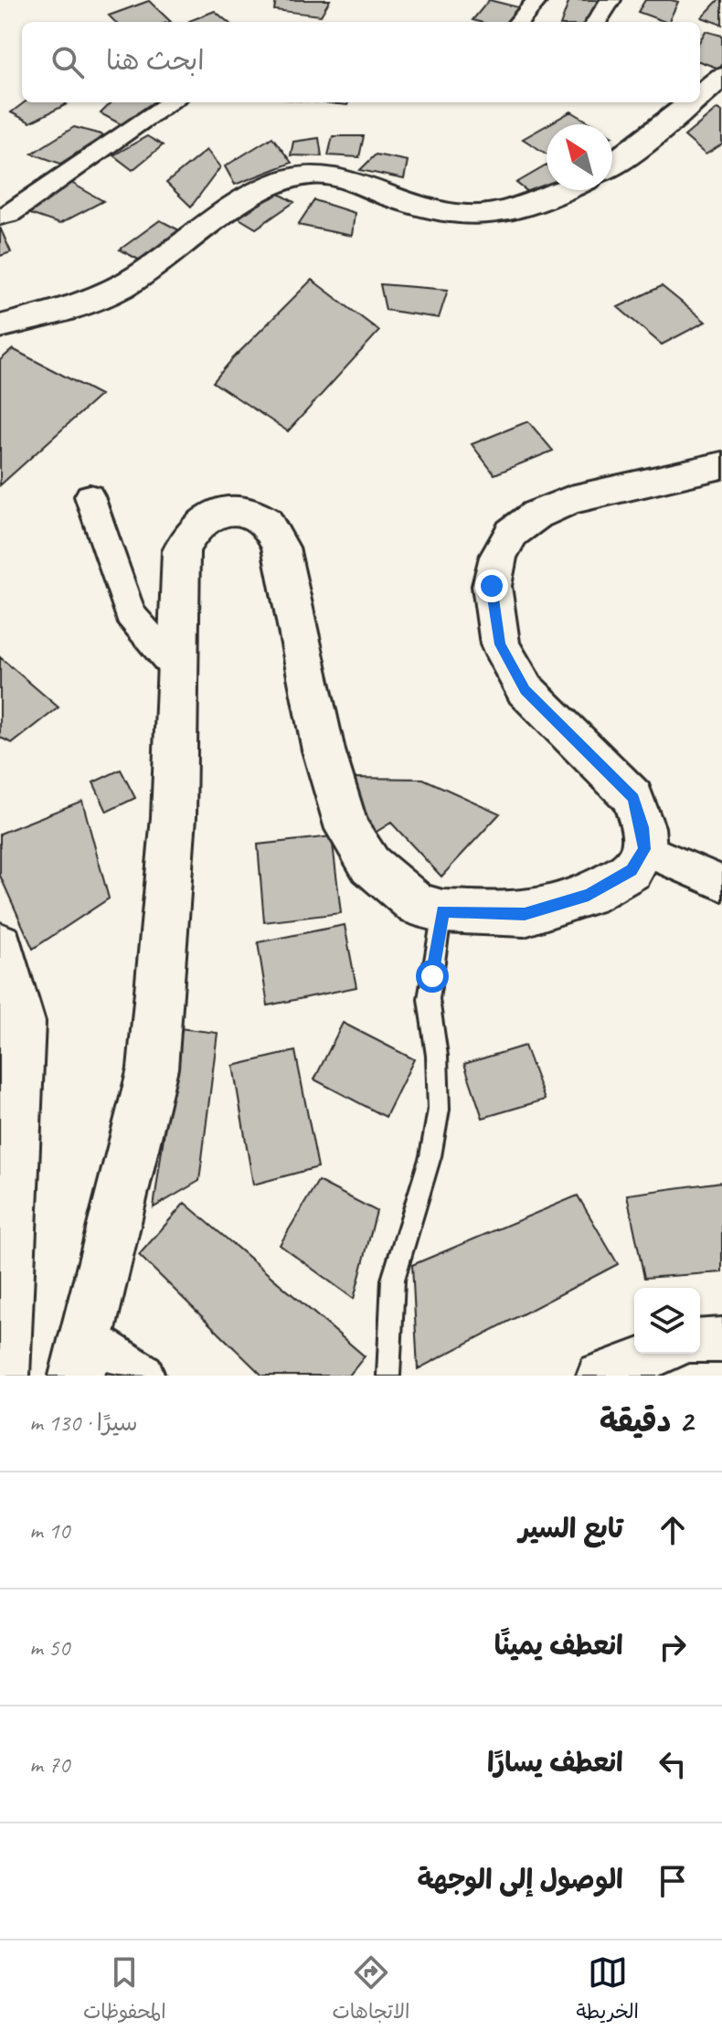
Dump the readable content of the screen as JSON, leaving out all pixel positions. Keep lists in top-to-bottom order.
{
  "north": "top left",
  "page": {
    "search": "ابحث هنا",
    "heading": ["2 دقيقة", "سيرًا · 130 m"],
    "list": [
      ["تابع السير", "10 m"],
      ["انعطف يمينًا", "50 m"],
      ["انعطف يسارًا", "70 m"],
      "الوصول إلى الوجهة"
    ],
    "nav": ["الخريطة", "الاتجاهات", "المحفوظات"]
  }
}
